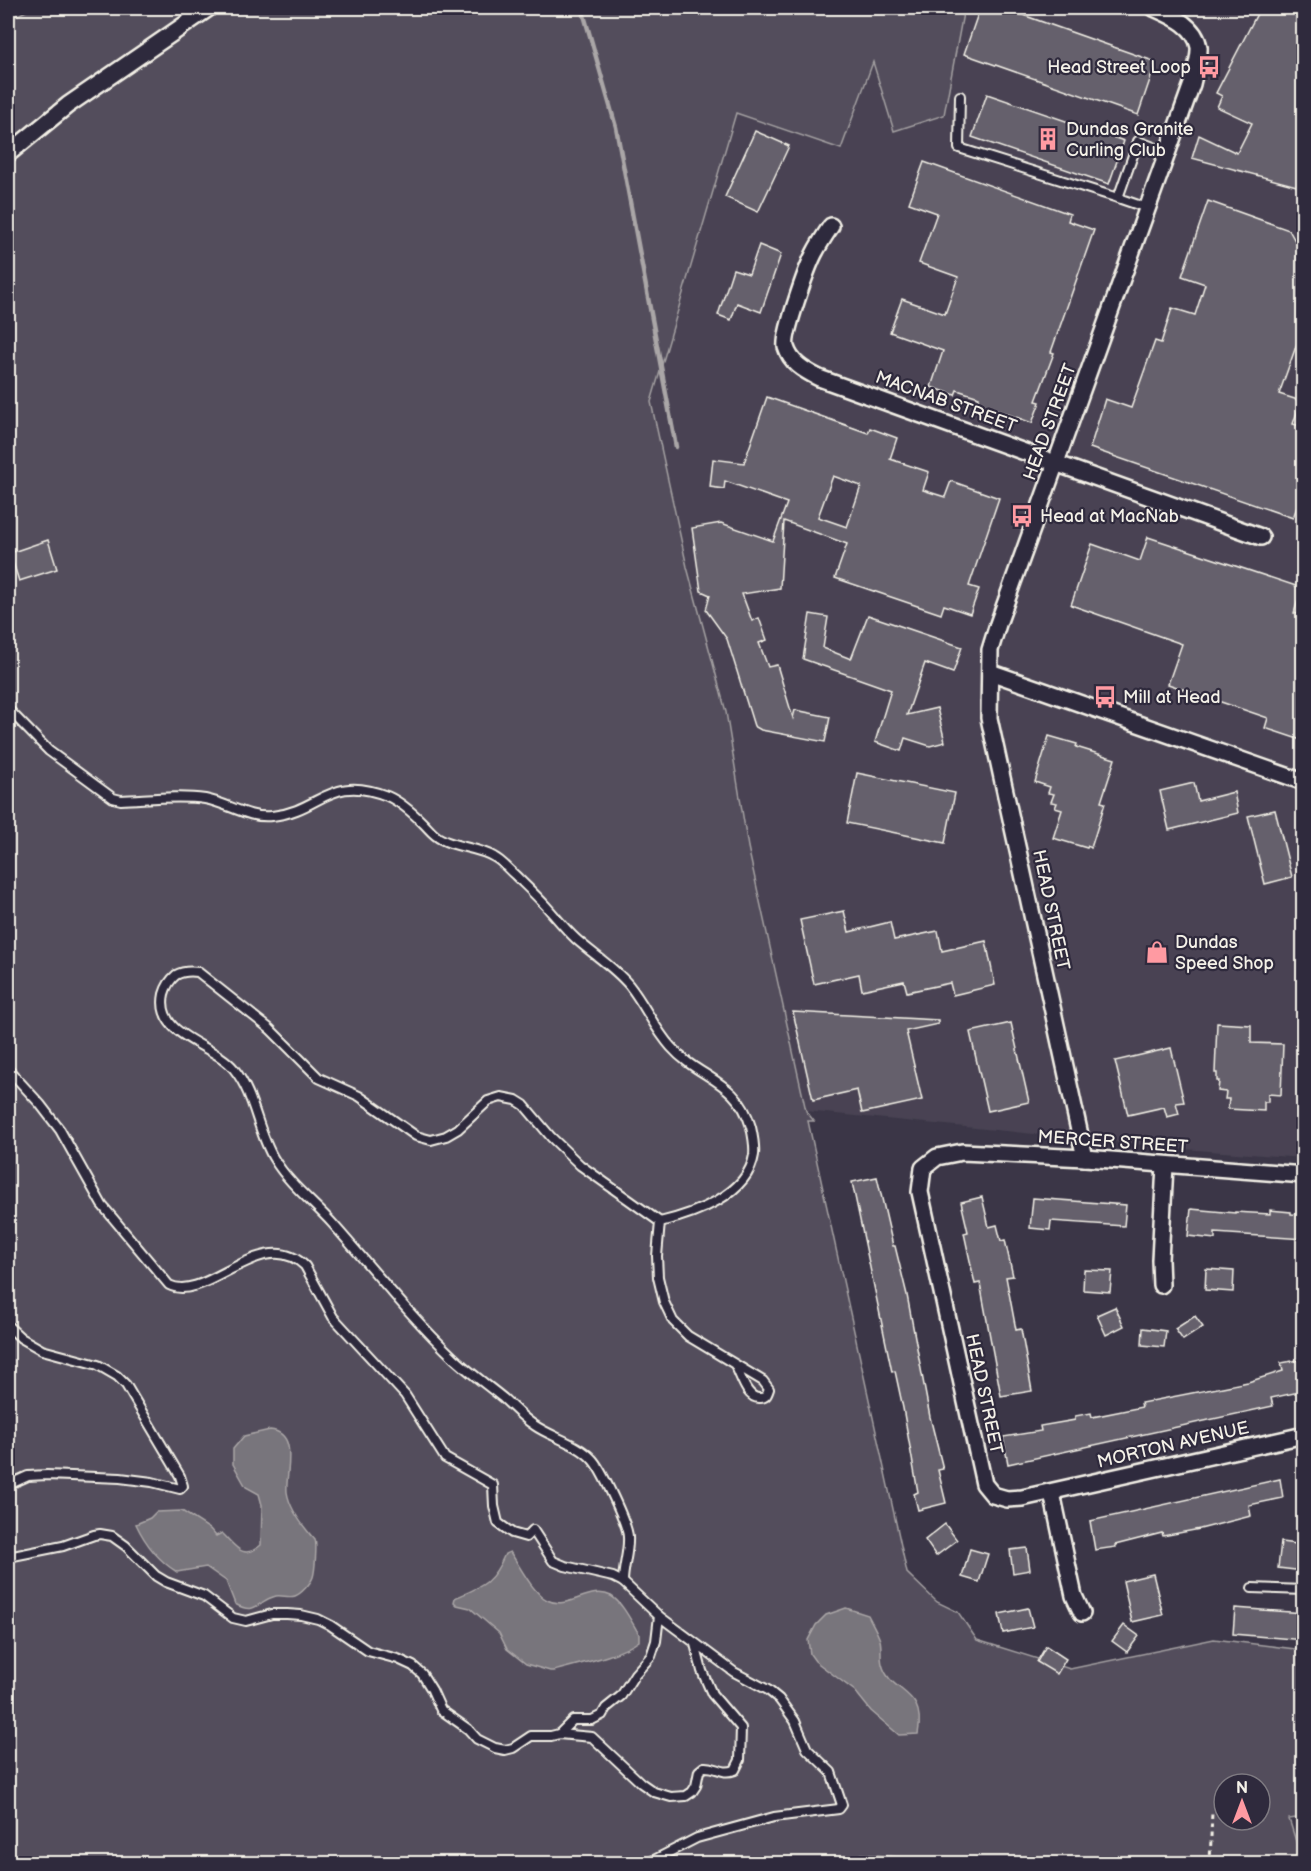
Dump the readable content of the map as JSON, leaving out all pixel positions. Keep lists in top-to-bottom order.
{
  "streets": {
    "street": [
      "MACNAB STREET",
      "HEAD STREET",
      "MERCER STREET",
      "MORTON AVENUE"
    ]
  },
  "crossings": [
    ["MACNAB STREET", "HEAD STREET"],
    ["HEAD STREET", "MERCER STREET"],
    ["HEAD STREET", "MORTON AVENUE"]
  ],
  "places": {
    "bus stop": ["Head Street Loop", "Head at MacNab", "Mill at Head"],
    "building": ["Dundas Granite Curling Club"],
    "shop": ["Dundas Speed Shop"]
  },
  "north": "top"
}
